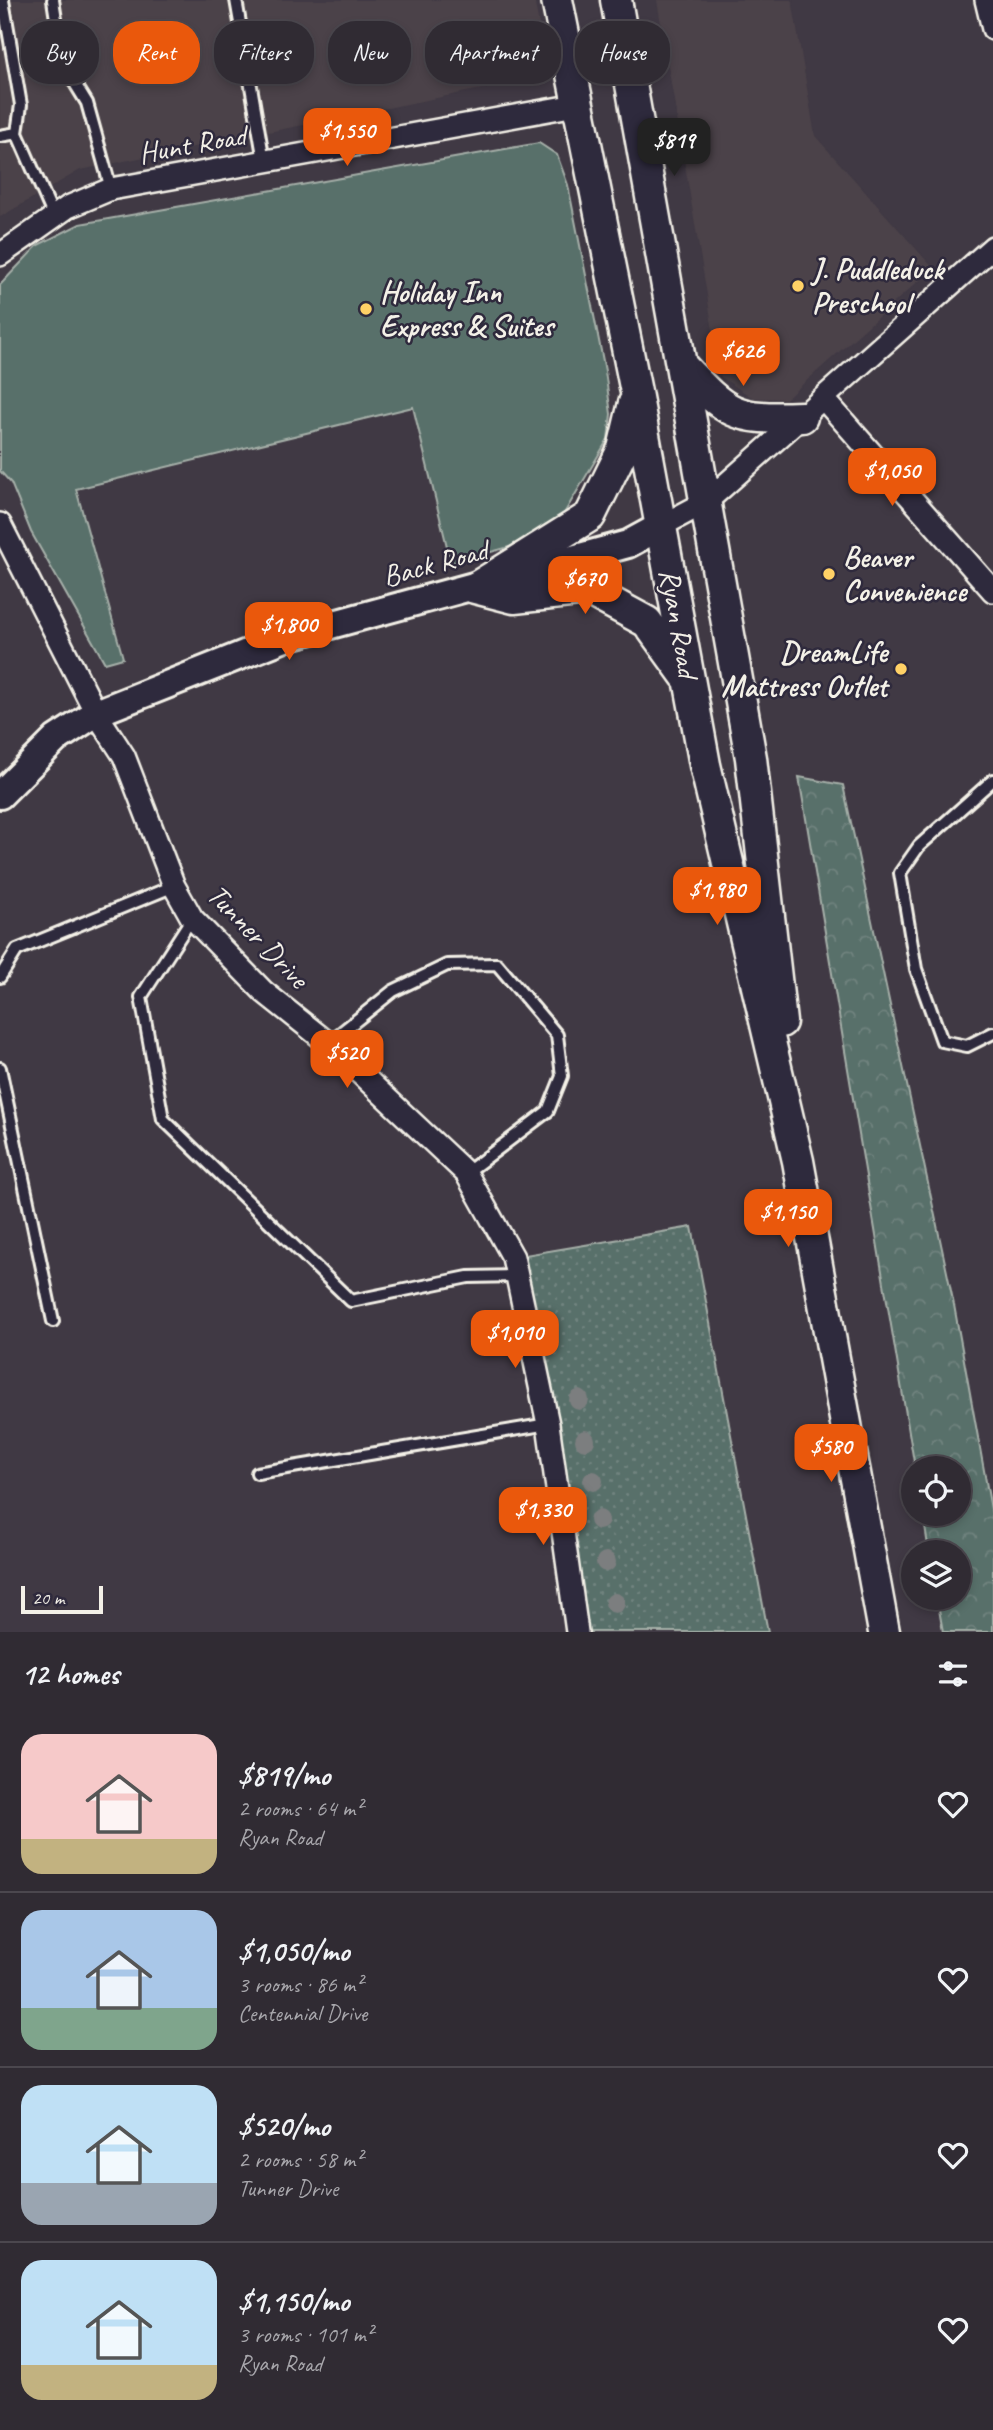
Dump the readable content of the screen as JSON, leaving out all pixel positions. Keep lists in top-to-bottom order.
{
  "streets": {
    "main road": ["Ryan Road"],
    "street": ["Hunt Road", "Back Road", "Tunner Drive"]
  },
  "crossings": [
    ["Hunt Road", "Ryan Road"],
    ["Back Road", "Ryan Road"],
    ["Back Road", "Tunner Drive"]
  ],
  "places": [
    "J. Puddleduck Preschool",
    "Holiday Inn Express & Suites",
    "Beaver Convenience",
    "DreamLife Mattress Outlet"
  ],
  "scale_bar": "20 m",
  "page": {
    "chip": [
      "Buy",
      "Rent",
      "Filters",
      "New",
      "Apartment",
      "House"
    ],
    "price": [
      "$1,550",
      "$819",
      "$626",
      "$1,050",
      "$670",
      "$1,800",
      "$1,980",
      "$520",
      "$1,150",
      "$1,010",
      "$580",
      "$1,330"
    ],
    "scale": "20 m",
    "heading": "12 homes",
    "list": [
      {
        "name": "$819/mo",
        "note": "2 rooms · 64 m² · Ryan Road"
      },
      {
        "name": "$1,050/mo",
        "note": "3 rooms · 86 m² · Centennial Drive"
      },
      {
        "name": "$520/mo",
        "note": "2 rooms · 58 m² · Tunner Drive"
      },
      {
        "name": "$1,150/mo",
        "note": "3 rooms · 101 m² · Ryan Road"
      }
    ]
  }
}
